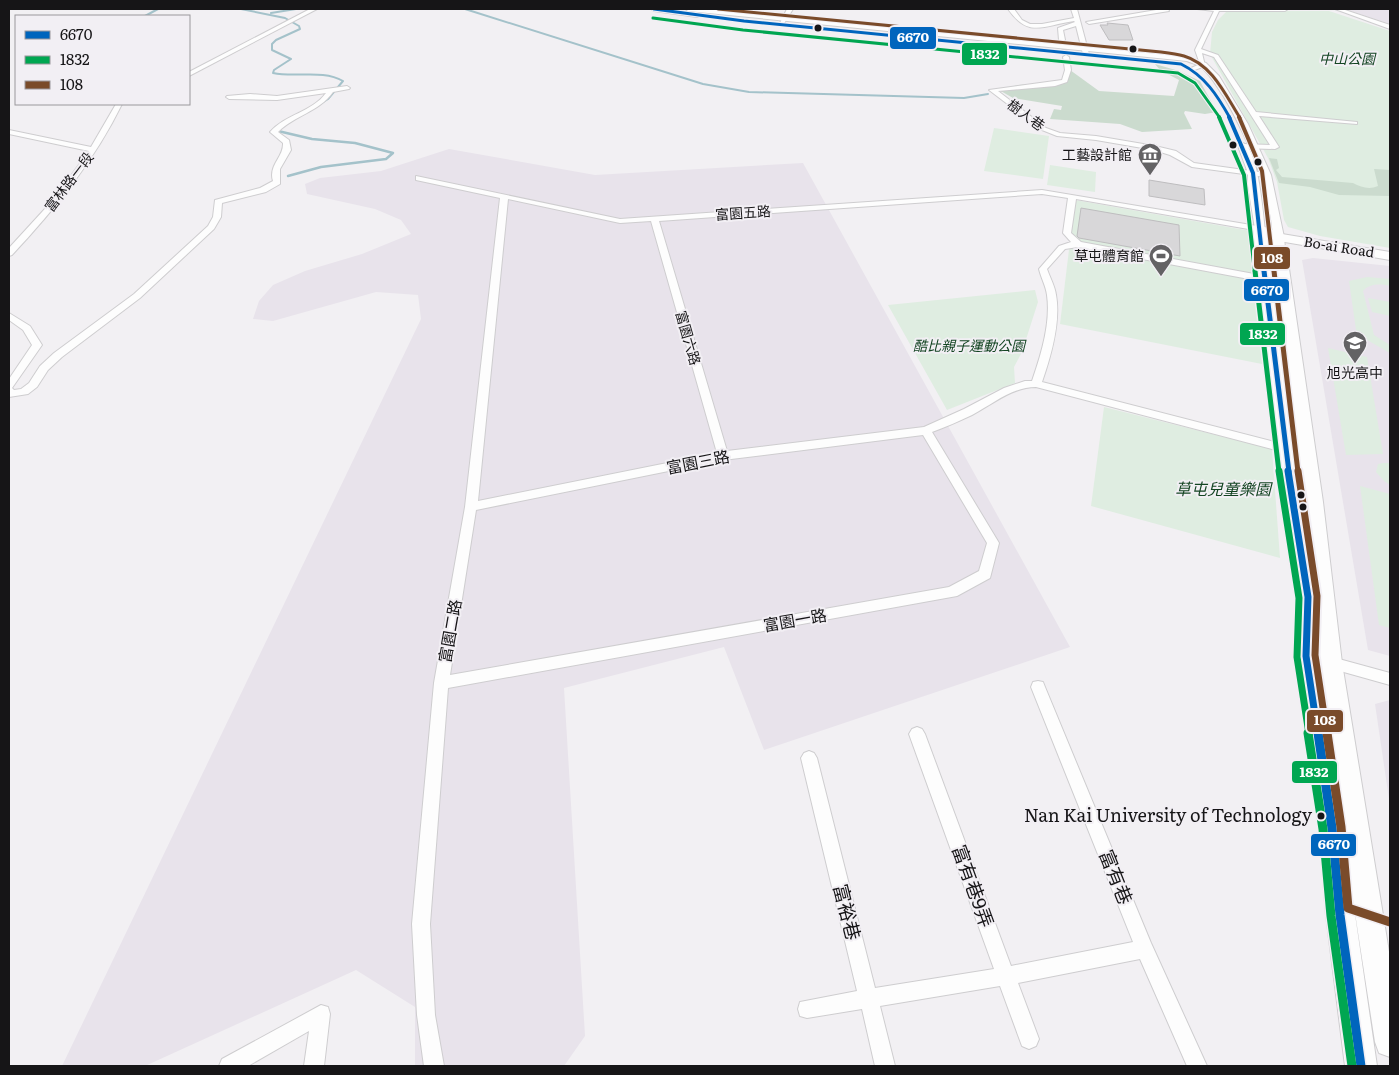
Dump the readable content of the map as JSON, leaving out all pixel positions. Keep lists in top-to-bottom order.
{
  "streets": {
    "main road": ["Bo-ai Road"],
    "street": [
      "樹人巷",
      "富林路一段",
      "富園五路",
      "富園六路",
      "富園三路",
      "富園一路",
      "富園二路",
      "富有巷",
      "富有巷9弄",
      "富裕巷"
    ]
  },
  "crossings": [
    ["富園五路", "Bo-ai Road"],
    ["富園五路", "富園六路"],
    ["富園五路", "富園二路"],
    ["富園六路", "富園三路"],
    ["富園三路", "富園一路"],
    ["富園三路", "富園二路"],
    ["富園一路", "富園二路"]
  ],
  "parks": ["中山公園", "酷比親子運動公園", "草屯兒童樂園"],
  "places": {
    "museum": ["工藝設計館"],
    "sports": ["草屯體育館"],
    "school or university": ["旭光高中"],
    "other": ["Nan Kai University of Technology"]
  },
  "lines": ["transit line 6670", "transit line 108", "transit line 1832"],
  "legend": ["6670", "1832", "108"]
}
